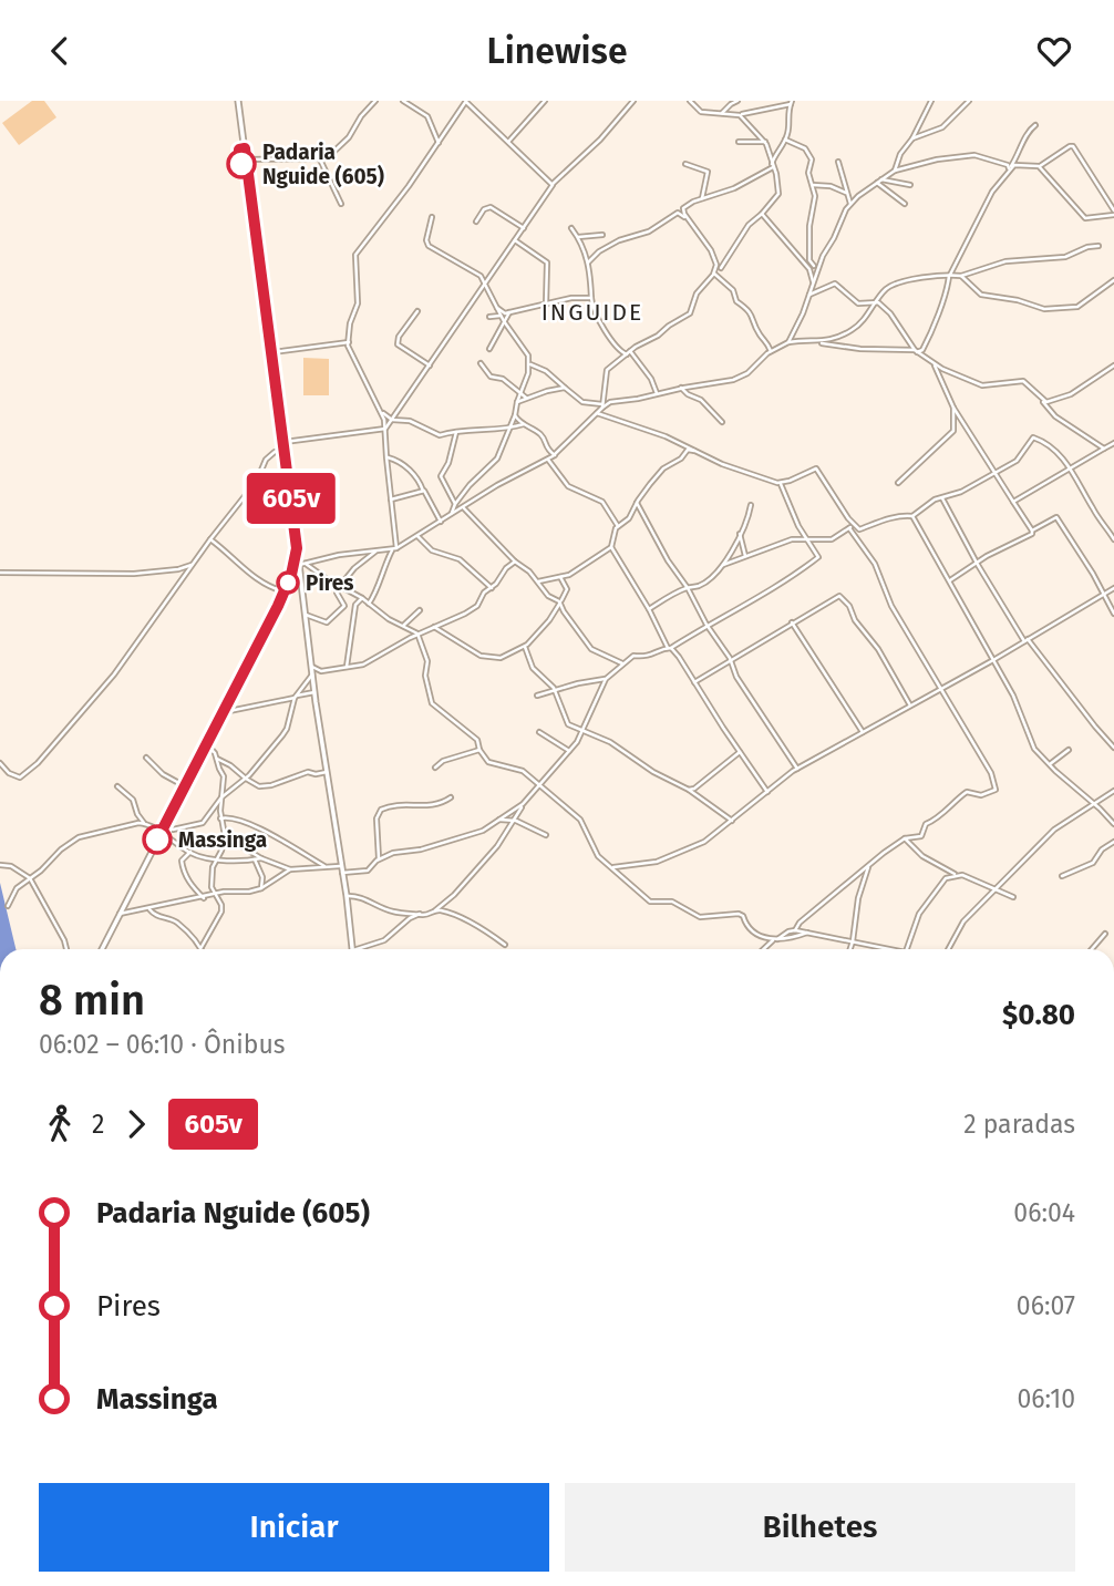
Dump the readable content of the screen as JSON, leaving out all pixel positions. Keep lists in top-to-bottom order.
{
  "districts": ["INGUIDE"],
  "places": ["Padaria Nguide (605)", "Pires", "Massinga"],
  "lines": ["bus line 605v"],
  "page": {
    "header": "Linewise",
    "on_map": "605v",
    "heading": ["8 min", "06:02 – 06:10 · Ônibus", "$0.80"],
    "legs": ["2", "605v", "2 paradas"],
    "list": [
      {
        "name": "Padaria Nguide (605)",
        "value": "06:04"
      },
      {
        "name": "Pires",
        "value": "06:07"
      },
      {
        "name": "Massinga",
        "value": "06:10"
      }
    ],
    "buttons": ["Iniciar", "Bilhetes"]
  }
}
